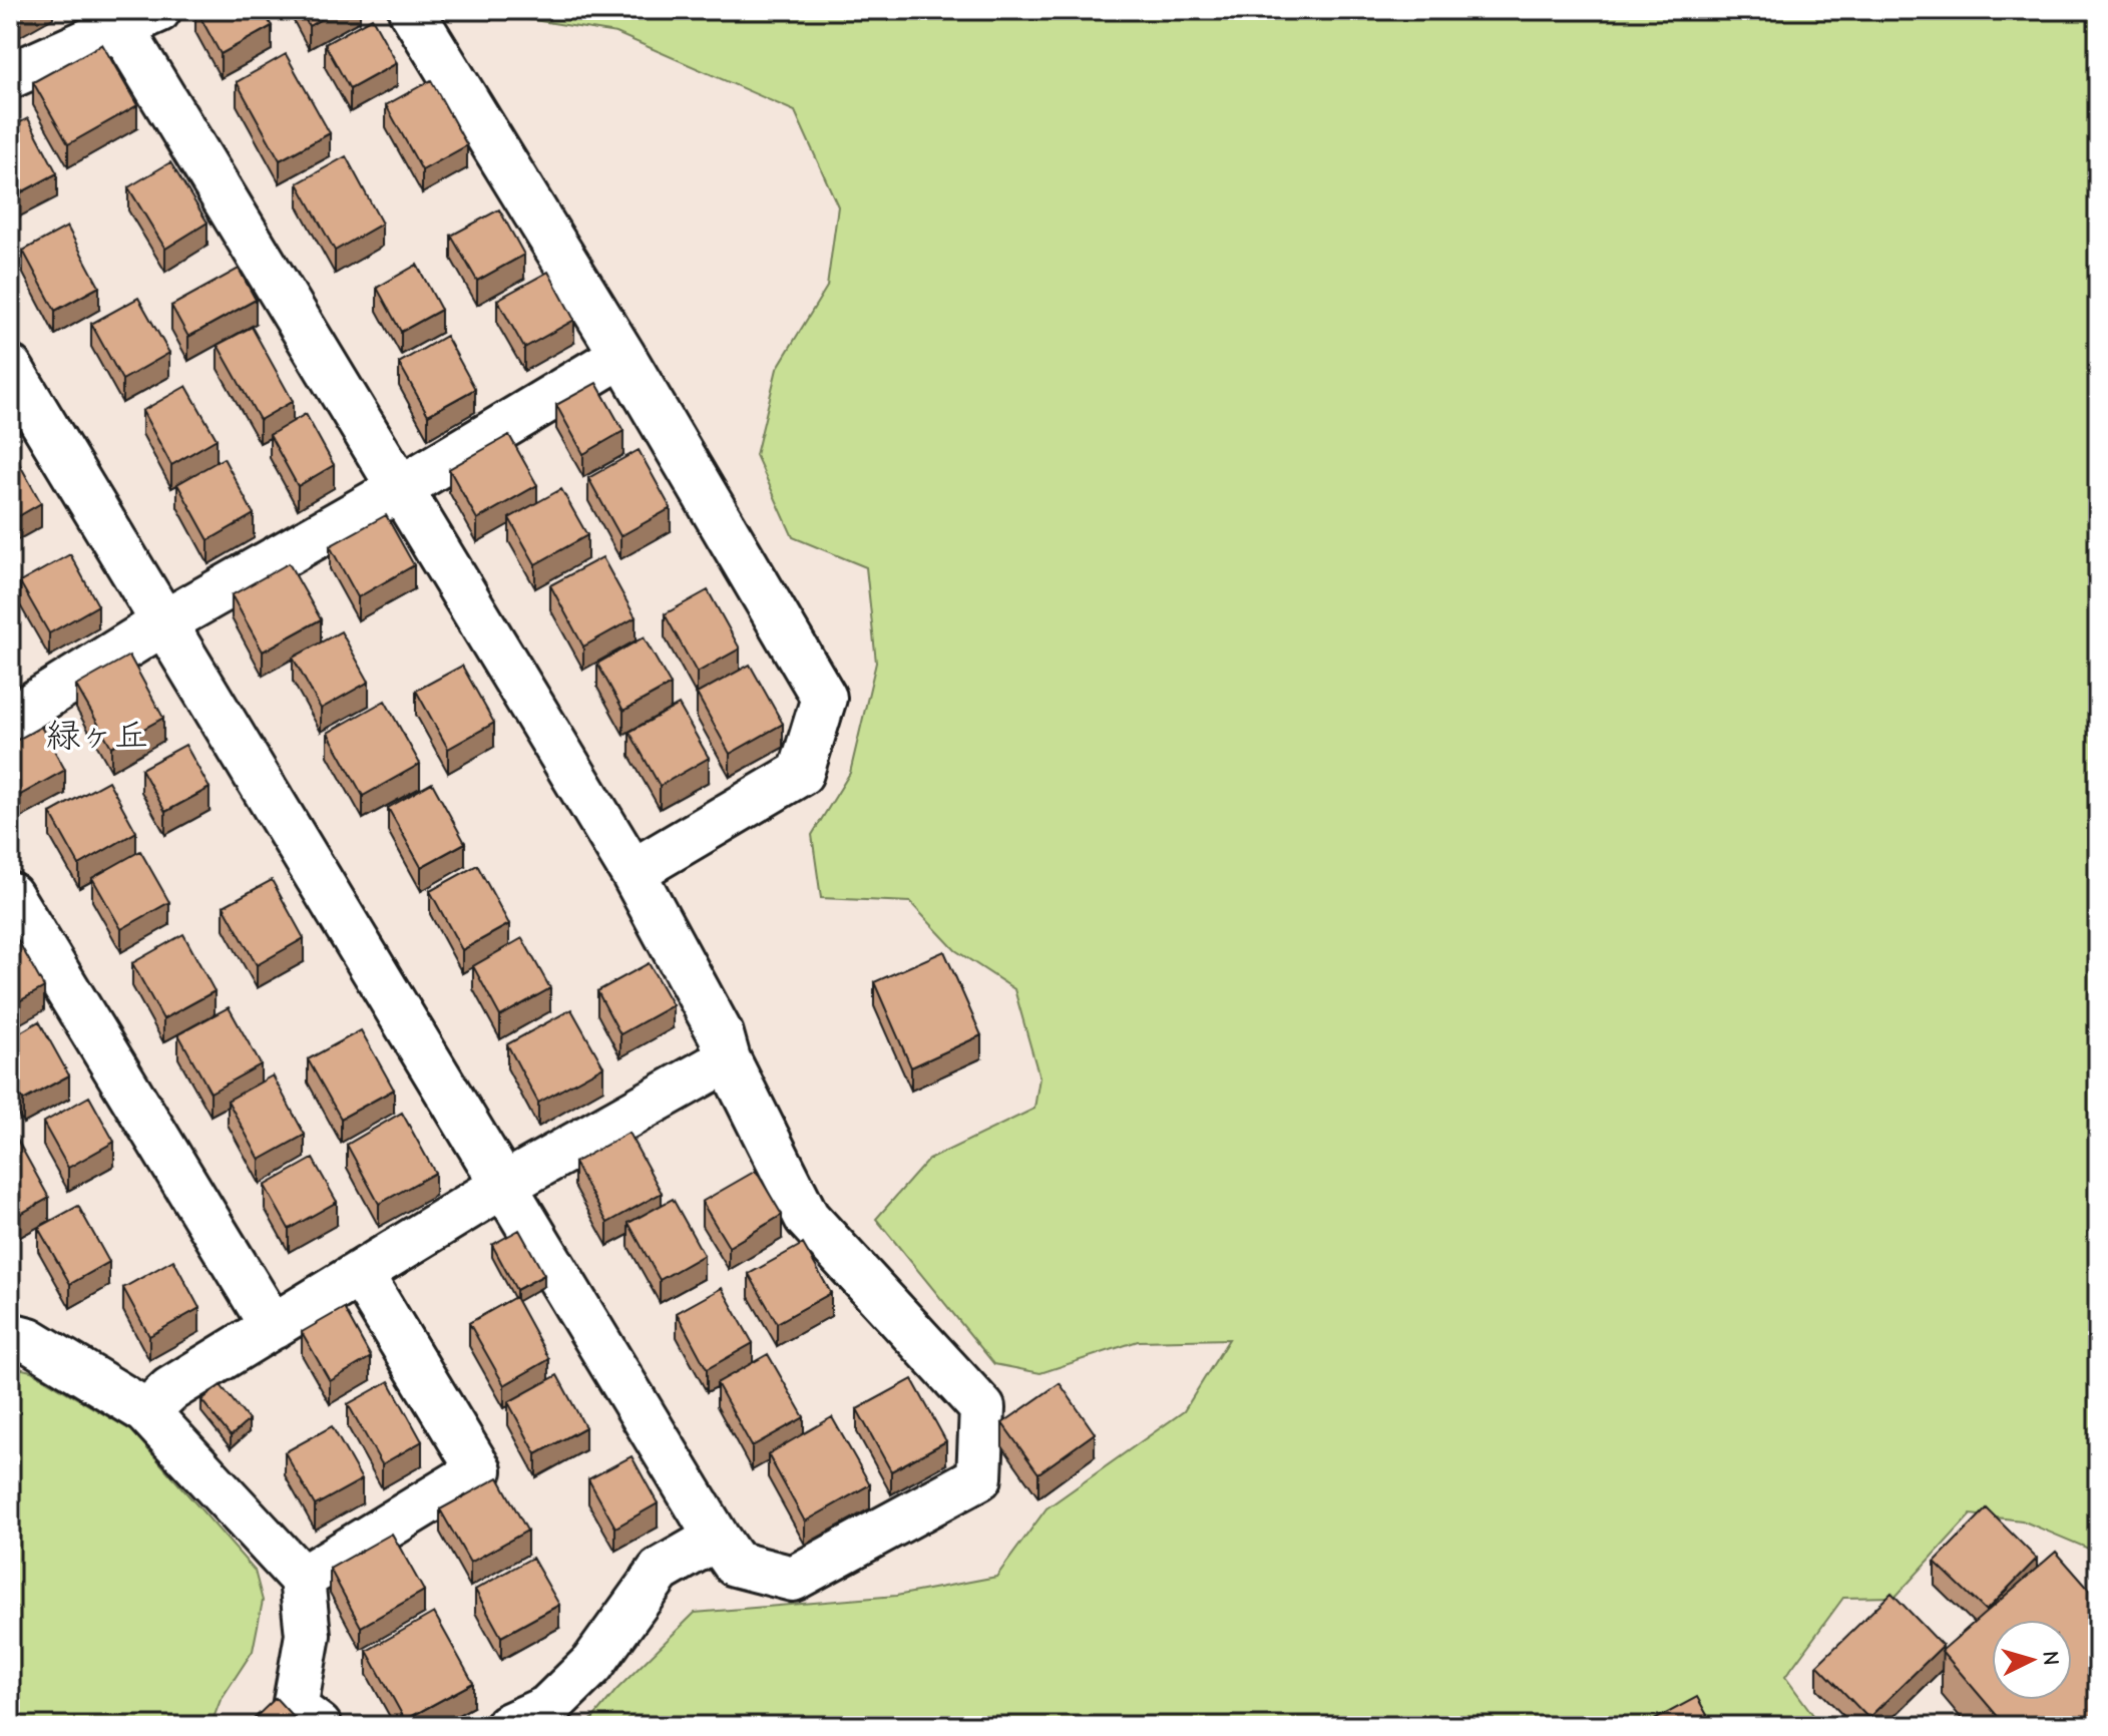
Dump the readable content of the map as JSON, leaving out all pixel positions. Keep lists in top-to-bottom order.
{
  "districts": ["緑ヶ丘"],
  "north": "right"
}
